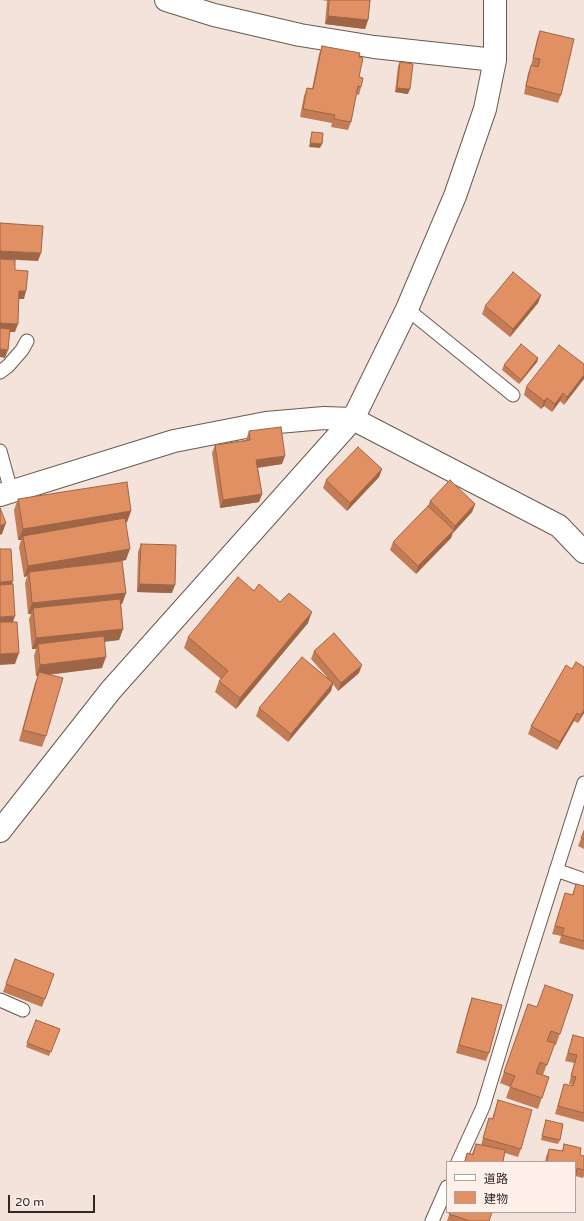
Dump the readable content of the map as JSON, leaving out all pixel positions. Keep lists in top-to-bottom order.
{
  "legend": ["道路", "建物"],
  "scale_bar": "20 m"
}
